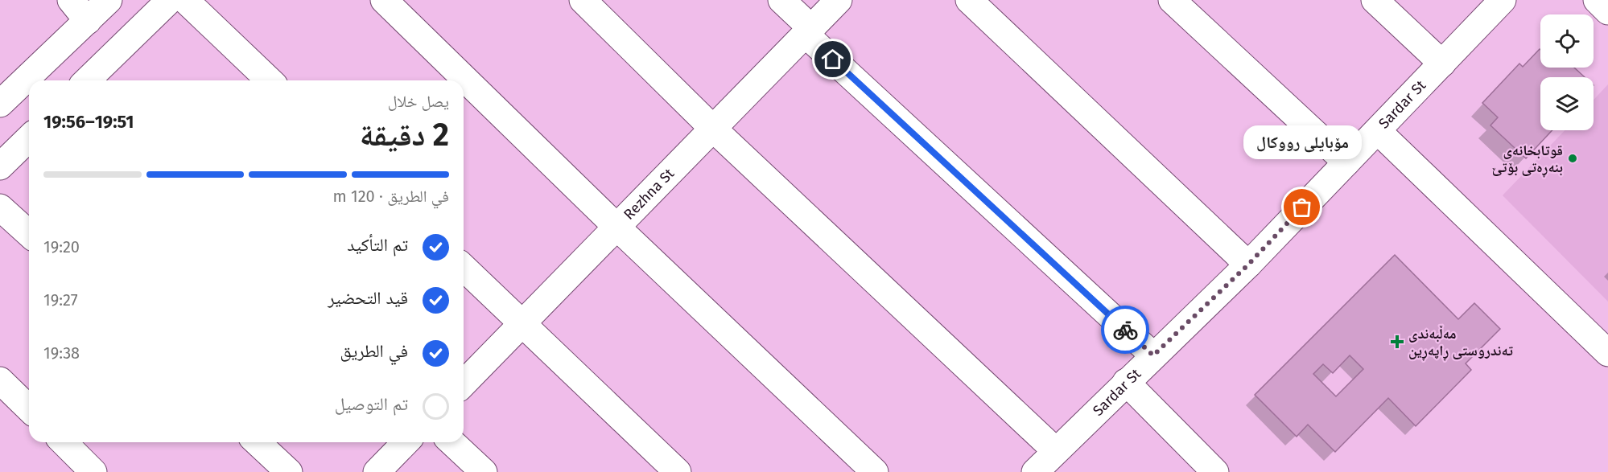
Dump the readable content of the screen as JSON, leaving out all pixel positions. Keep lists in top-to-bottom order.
{
  "streets": {
    "street": ["Sardar St", "Rezhna St"]
  },
  "places": {
    "other": ["قوتابخانەی بنەڕەتی بۆتێ", "مۆبایلی رووکال"],
    "health": ["مەڵبەندی تەندروستی ڕاپەڕین"]
  },
  "page": {
    "heading": ["2 دقيقة", "يصل خلال", "19:51–19:56"],
    "bubble": "مۆبایلی رووکال",
    "bar": "في الطريق · 120 m",
    "list": [
      ["تم التأكيد", "19:20"],
      ["قيد التحضير", "19:27"],
      ["في الطريق", "19:38"],
      "تم التوصيل"
    ]
  }
}
